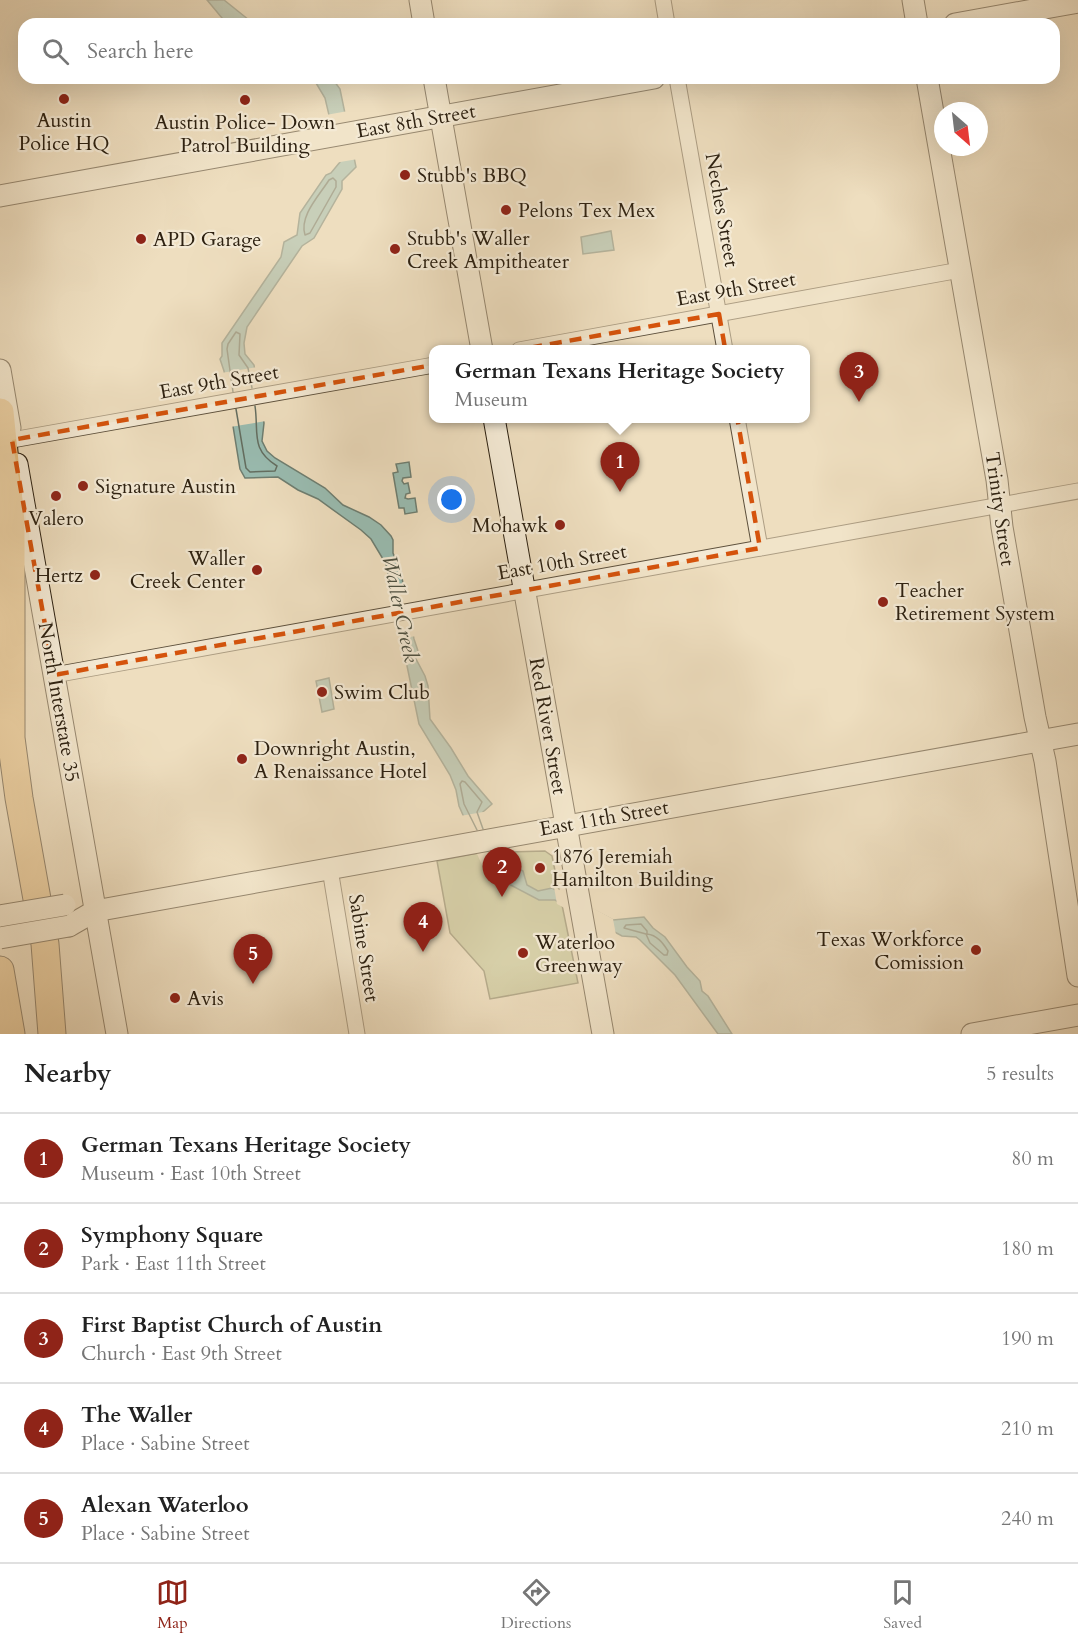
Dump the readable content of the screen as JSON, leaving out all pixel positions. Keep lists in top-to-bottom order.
{
  "streets": {
    "main road": [
      "East 8th Street",
      "Trinity Street",
      "North Interstate 35",
      "Red River Street",
      "East 11th Street"
    ],
    "street": [
      "Neches Street",
      "East 9th Street",
      "East 10th Street",
      "Sabine Street"
    ]
  },
  "crossings": [
    ["Neches Street", "East 9th Street"],
    ["East 9th Street", "Trinity Street"],
    ["East 9th Street", "North Interstate 35"],
    ["Trinity Street", "East 10th Street"],
    ["Trinity Street", "East 11th Street"],
    ["East 10th Street", "North Interstate 35"],
    ["East 10th Street", "Red River Street"],
    ["North Interstate 35", "East 11th Street"],
    ["Red River Street", "East 11th Street"],
    ["East 11th Street", "Sabine Street"]
  ],
  "water": ["Waller Creek"],
  "places": [
    "Austin Police HQ",
    "Austin Police- Down Patrol Building",
    "Stubb's BBQ",
    "Pelons Tex Mex",
    "APD Garage",
    "Stubb's Waller Creek Ampitheater",
    "Signature Austin",
    "Valero",
    "Mohawk",
    "Waller Creek Center",
    "Hertz",
    "Teacher Retirement System",
    "Swim Club",
    "Downright Austin, A Renaissance Hotel",
    "1876 Jeremiah Hamilton Building",
    "Texas Workforce Comission",
    "Waterloo Greenway",
    "Avis"
  ],
  "north": "bottom right",
  "page": {
    "search": "Search here",
    "popup": ["German Texans Heritage Society", "Museum"],
    "pins": [
      "3",
      "1",
      "2",
      "4",
      "5"
    ],
    "heading": ["Nearby", "5 results"],
    "list": [
      {
        "mark": "1",
        "name": "German Texans Heritage Society",
        "note": "Museum · East 10th Street",
        "value": "80 m"
      },
      {
        "mark": "2",
        "name": "Symphony Square",
        "note": "Park · East 11th Street",
        "value": "180 m"
      },
      {
        "mark": "3",
        "name": "First Baptist Church of Austin",
        "note": "Church · East 9th Street",
        "value": "190 m"
      },
      {
        "mark": "4",
        "name": "The Waller",
        "note": "Place · Sabine Street",
        "value": "210 m"
      },
      {
        "mark": "5",
        "name": "Alexan Waterloo",
        "note": "Place · Sabine Street",
        "value": "240 m"
      }
    ],
    "nav": ["Map", "Directions", "Saved"]
  }
}
